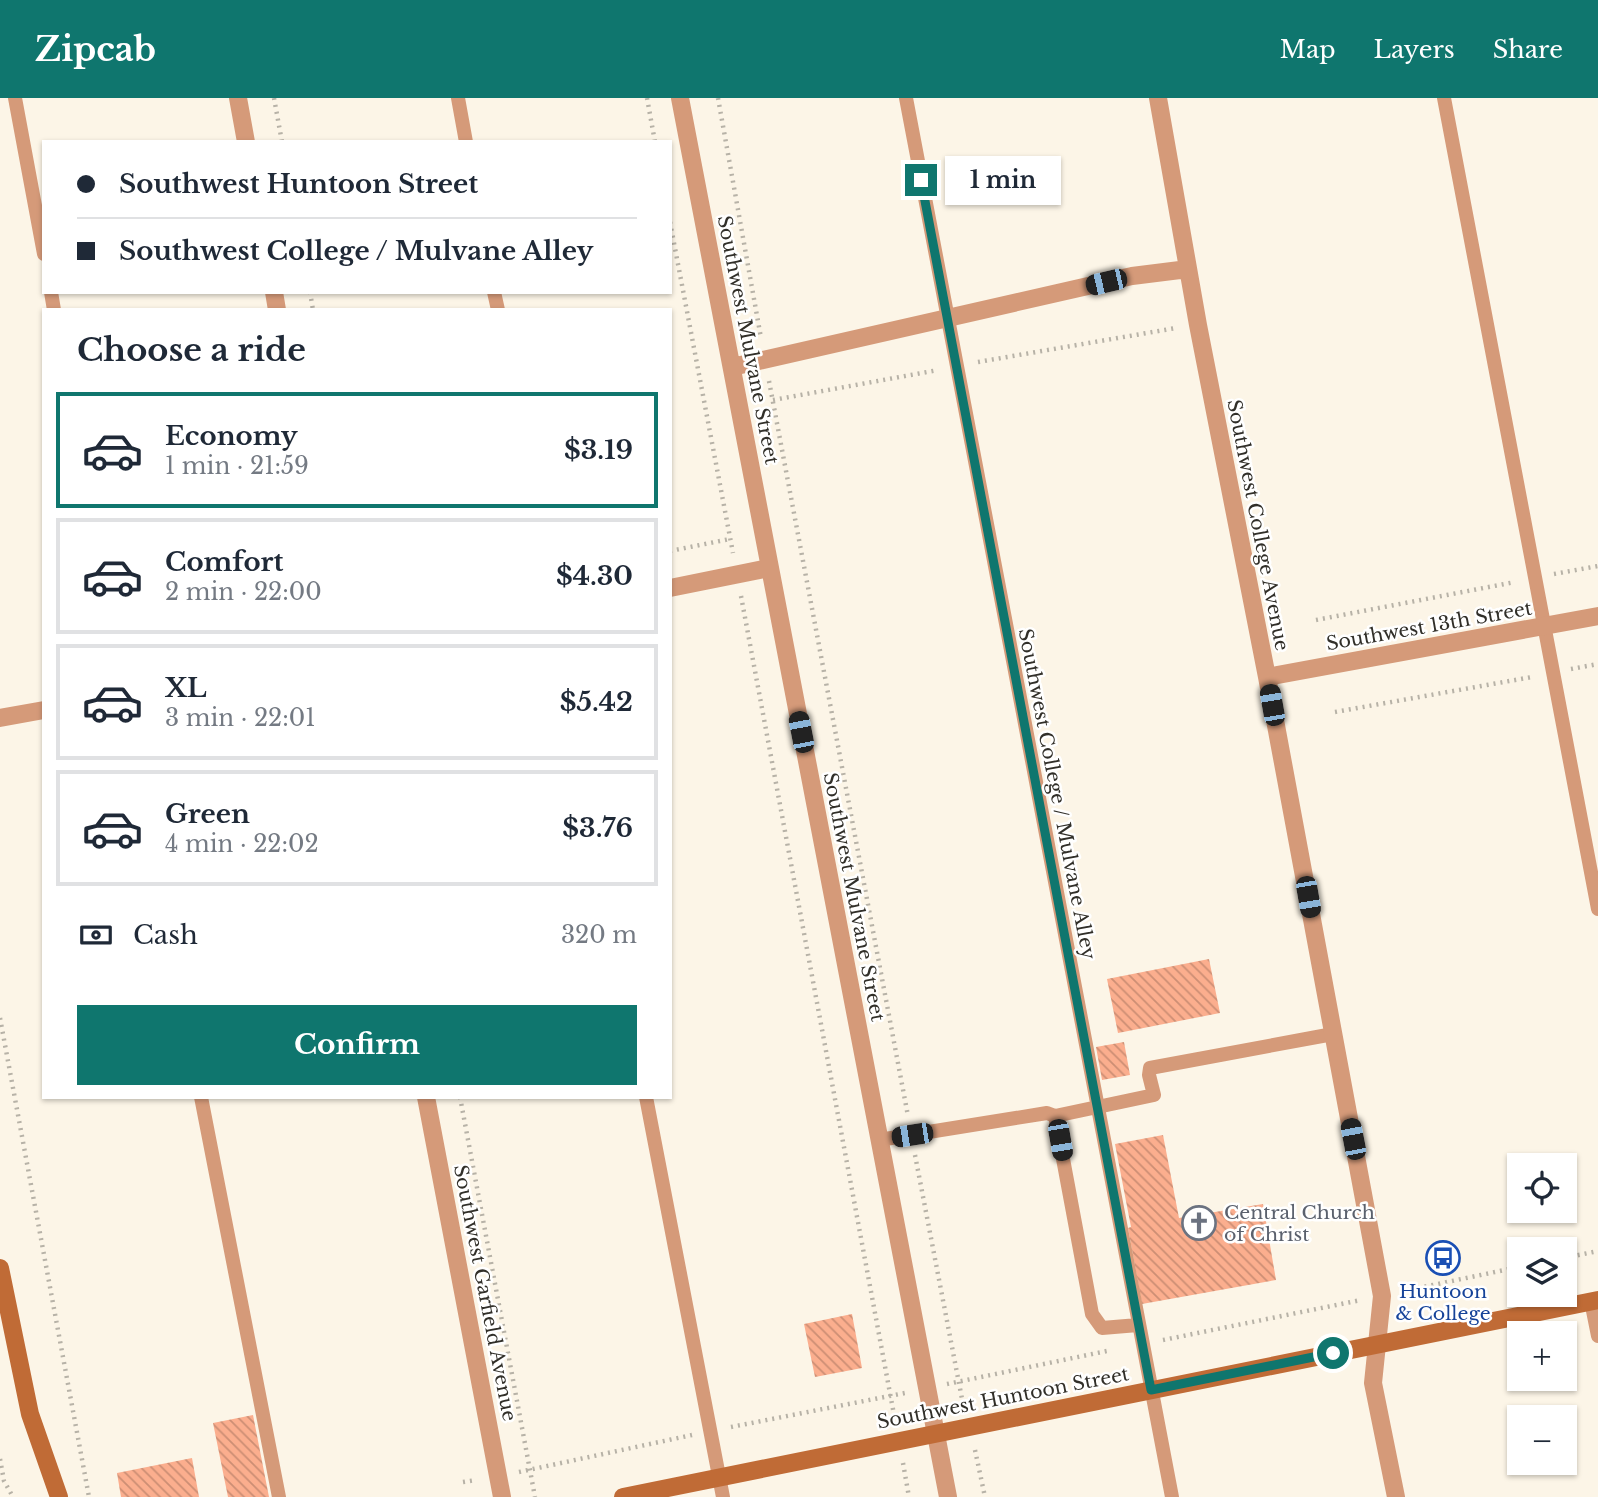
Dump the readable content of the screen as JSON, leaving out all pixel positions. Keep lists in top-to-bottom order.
{
  "streets": {
    "main road": ["Southwest Huntoon Street"],
    "street": [
      "Southwest Mulvane Street",
      "Southwest College Avenue",
      "Southwest 13th Street",
      "Southwest Garfield Avenue"
    ],
    "lane": ["Southwest College / Mulvane Alley"]
  },
  "crossings": [
    ["Southwest Mulvane Street", "Southwest Huntoon Street"],
    ["Southwest College Avenue", "Southwest 13th Street"],
    ["Southwest College Avenue", "Southwest Huntoon Street"],
    ["Southwest College / Mulvane Alley", "Southwest Huntoon Street"]
  ],
  "places": {
    "church": ["Central Church of Christ"],
    "bus stop": ["Huntoon & College"]
  },
  "page": {
    "header": "Zipcab",
    "nav": ["Map", "Layers", "Share"],
    "banner": ["Southwest Huntoon Street", "Southwest College / Mulvane Alley"],
    "bubble": "1 min",
    "heading": "Choose a ride",
    "list": [
      {
        "name": "Economy",
        "note": "1 min · 21:59",
        "value": "$3.19"
      },
      {
        "name": "Comfort",
        "note": "2 min · 22:00",
        "value": "$4.30"
      },
      {
        "name": "XL",
        "note": "3 min · 22:01",
        "value": "$5.42"
      },
      {
        "name": "Green",
        "note": "4 min · 22:02",
        "value": "$3.76"
      }
    ],
    "pay": ["Cash", "320 m"],
    "buttons": "Confirm",
    "map_buttons": ["+", "−"]
  }
}
